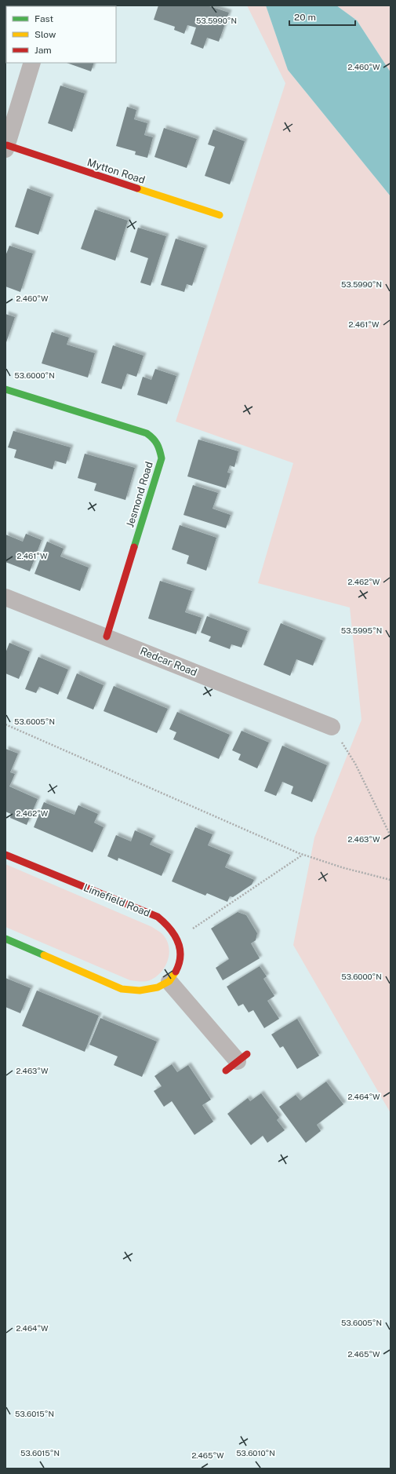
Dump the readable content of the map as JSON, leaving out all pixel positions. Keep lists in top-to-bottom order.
{
  "streets": {
    "street": [
      "Mytton Road",
      "Jesmond Road",
      "Redcar Road",
      "Limefield Road"
    ]
  },
  "crossings": [
    ["Jesmond Road", "Redcar Road"]
  ],
  "legend": ["Fast", "Slow", "Jam"],
  "scale_bar": "20 m",
  "coordinates": [
    "53.5990°N",
    "2.460°W",
    "2.461°W",
    "53.6000°N",
    "2.462°W",
    "53.5995°N",
    "53.6005°N",
    "2.463°W",
    "2.464°W",
    "2.465°W",
    "53.6015°N",
    "53.6010°N"
  ]
}
